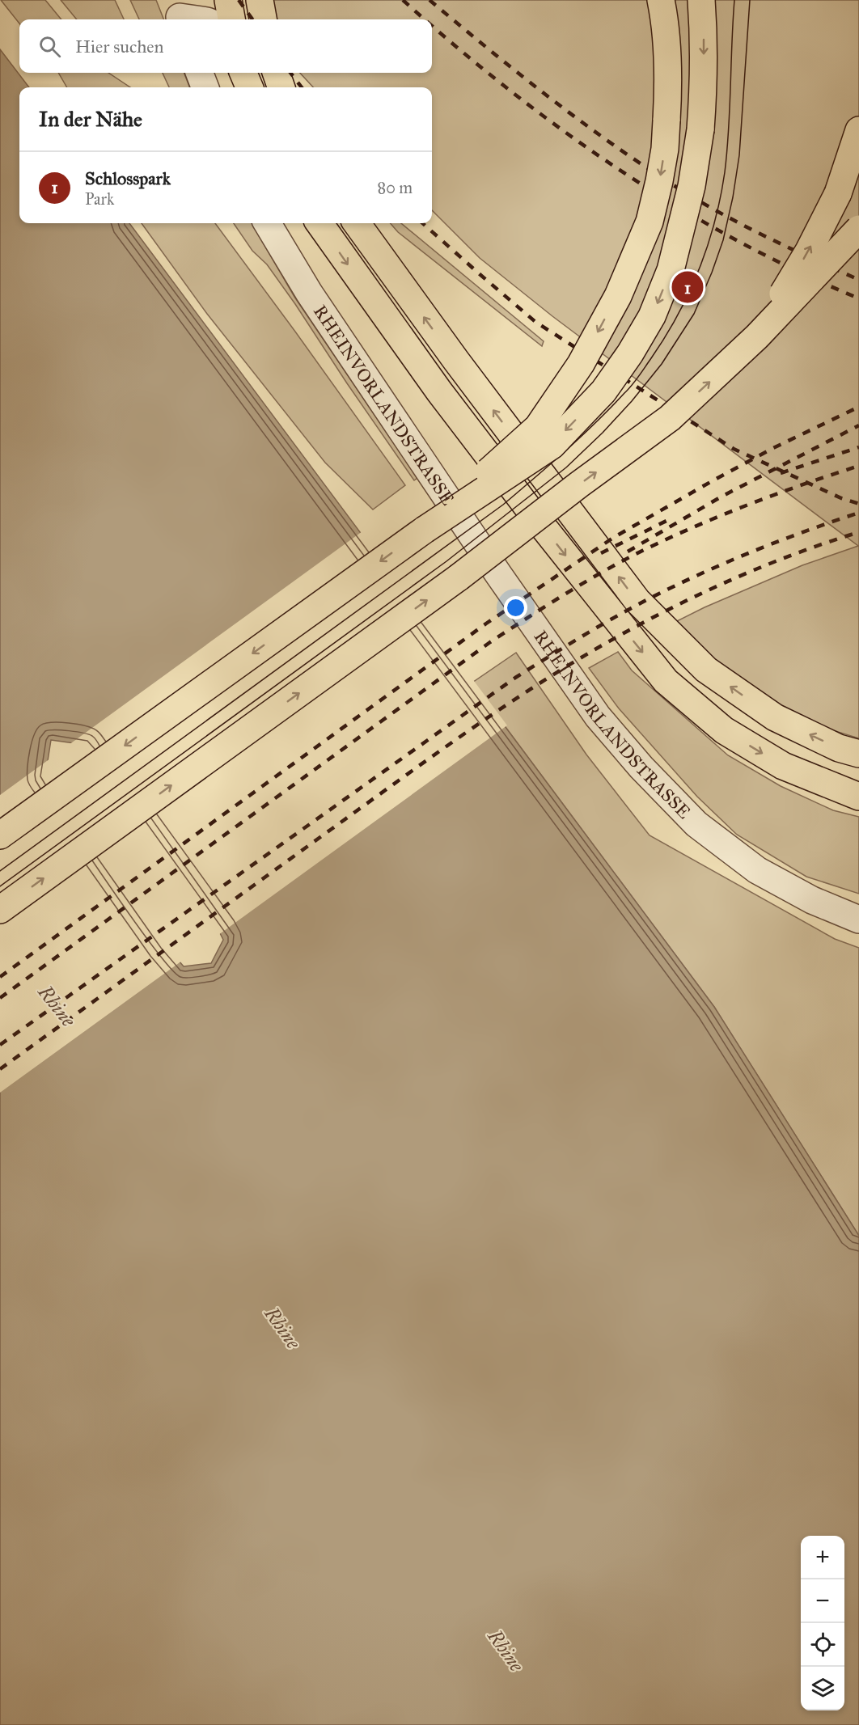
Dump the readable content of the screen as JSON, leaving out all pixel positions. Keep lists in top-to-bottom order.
{
  "streets": {
    "street": ["RHEINVORLANDSTRASSE"]
  },
  "water": ["Rhine"],
  "page": {
    "search": "Hier suchen",
    "heading": "In der Nähe",
    "list": [
      {
        "mark": "1",
        "name": "Schlosspark",
        "note": "Park",
        "value": "80 m"
      }
    ],
    "pins": "1",
    "map_buttons": ["+", "−"]
  }
}
